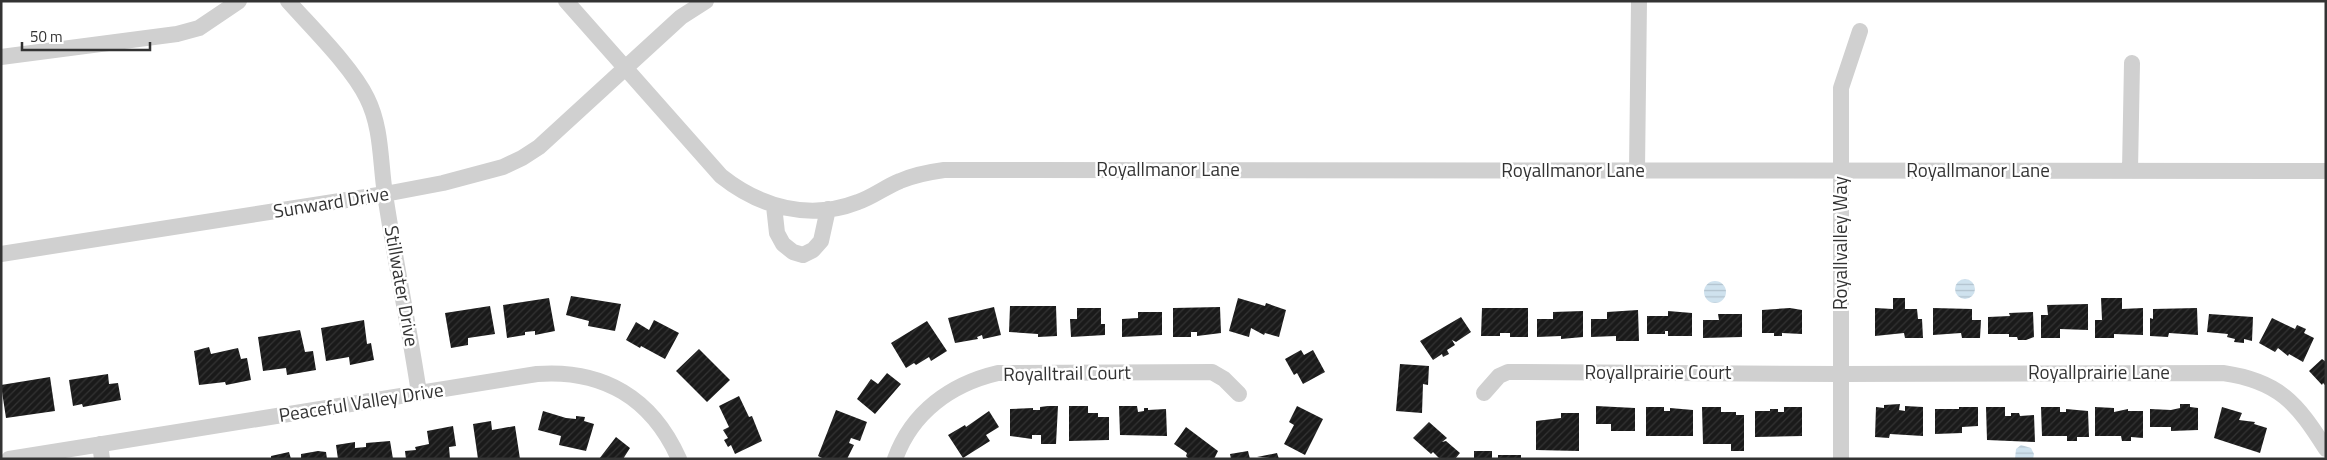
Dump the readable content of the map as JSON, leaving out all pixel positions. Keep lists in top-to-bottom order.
{
  "streets": {
    "street": [
      "Royallmanor Lane",
      "Sunward Drive",
      "Royallvalley Way",
      "Stillwater Drive",
      "Royallprairie Court",
      "Royallprairie Lane",
      "Royalltrail Court",
      "Peaceful Valley Drive"
    ]
  },
  "crossings": [
    ["Royallmanor Lane", "Sunward Drive"],
    ["Royallmanor Lane", "Royallvalley Way"],
    ["Sunward Drive", "Stillwater Drive"],
    ["Royallvalley Way", "Royallprairie Court"],
    ["Royallvalley Way", "Royallprairie Lane"],
    ["Stillwater Drive", "Peaceful Valley Drive"],
    ["Royallprairie Court", "Royallprairie Lane"]
  ],
  "scale_bar": "50 m"
}
